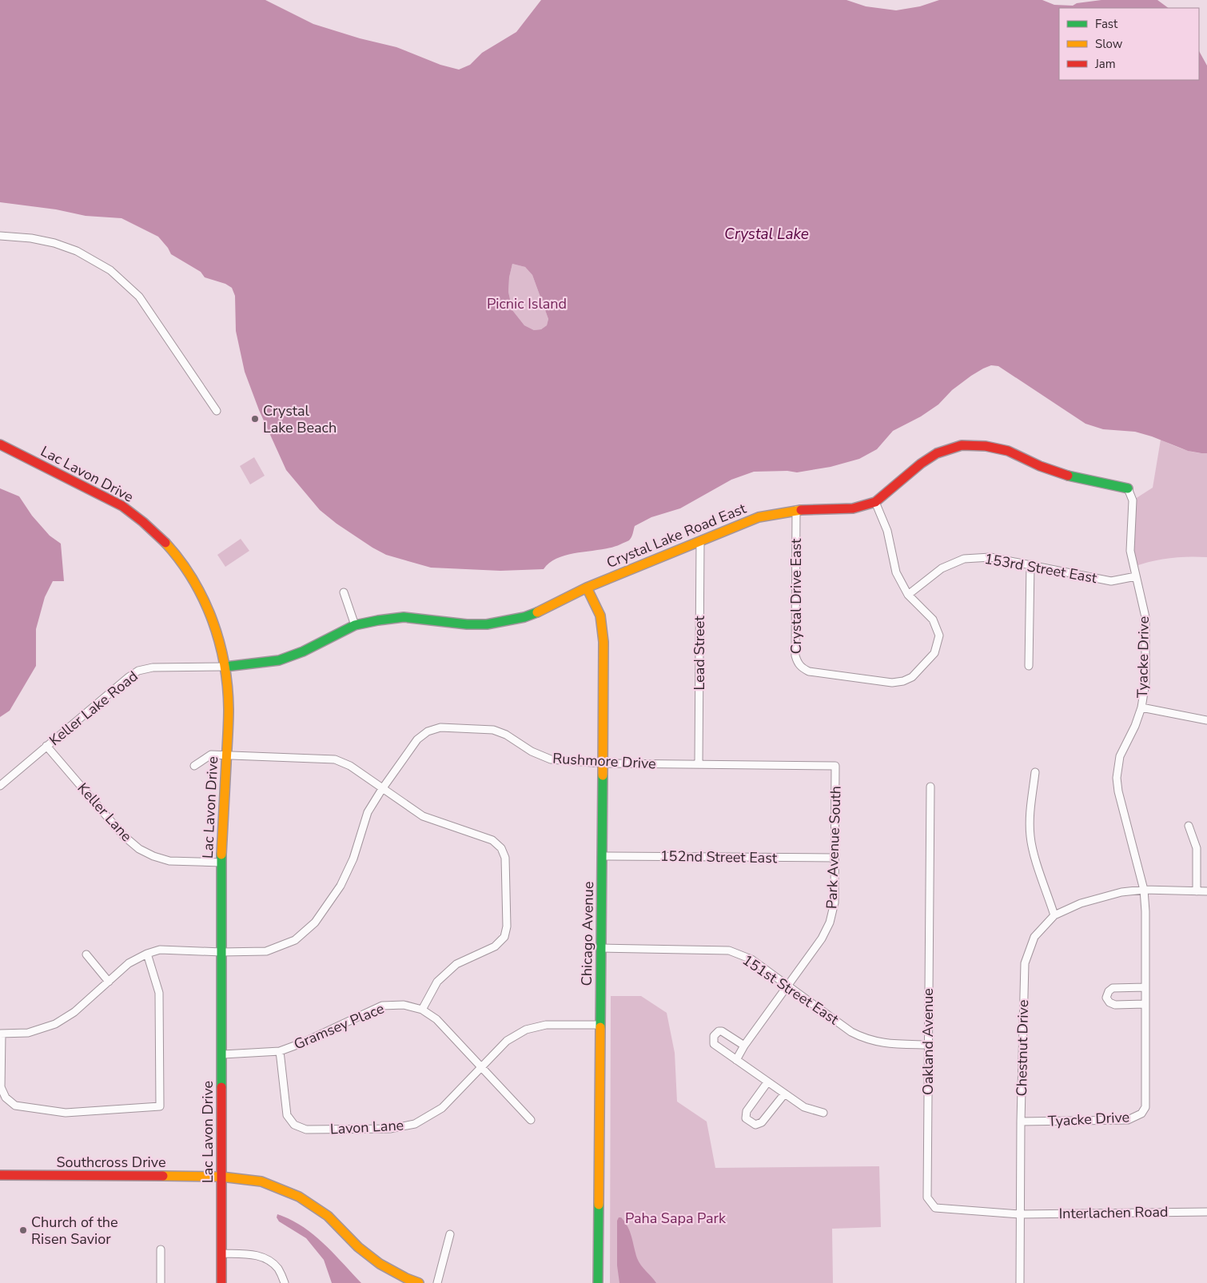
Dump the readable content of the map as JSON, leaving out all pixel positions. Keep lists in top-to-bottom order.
{
  "streets": {
    "street": [
      "Lac Lavon Drive",
      "Crystal Lake Road East",
      "153rd Street East",
      "Crystal Drive East",
      "Lead Street",
      "Tyacke Drive",
      "Keller Lake Road",
      "Rushmore Drive",
      "Keller Lane",
      "Park Avenue South",
      "152nd Street East",
      "Chicago Avenue",
      "151st Street East",
      "Gramsey Place",
      "Oakland Avenue",
      "Chestnut Drive",
      "Lavon Lane",
      "Southcross Drive",
      "Interlachen Road"
    ]
  },
  "crossings": [
    ["Lac Lavon Drive", "Crystal Lake Road East"],
    ["Lac Lavon Drive", "Keller Lake Road"],
    ["Lac Lavon Drive", "Rushmore Drive"],
    ["Lac Lavon Drive", "Keller Lane"],
    ["Lac Lavon Drive", "Gramsey Place"],
    ["Lac Lavon Drive", "Southcross Drive"],
    ["Crystal Lake Road East", "Crystal Drive East"],
    ["Crystal Lake Road East", "Lead Street"],
    ["Crystal Lake Road East", "Tyacke Drive"],
    ["Crystal Lake Road East", "Keller Lake Road"],
    ["Crystal Lake Road East", "Chicago Avenue"],
    ["153rd Street East", "Crystal Drive East"],
    ["153rd Street East", "Tyacke Drive"],
    ["Lead Street", "Rushmore Drive"],
    ["Tyacke Drive", "Chestnut Drive"],
    ["Keller Lake Road", "Keller Lane"],
    ["Rushmore Drive", "Park Avenue South"],
    ["Rushmore Drive", "Chicago Avenue"],
    ["Park Avenue South", "152nd Street East"],
    ["Park Avenue South", "151st Street East"],
    ["152nd Street East", "Chicago Avenue"],
    ["Chicago Avenue", "151st Street East"],
    ["Chicago Avenue", "Lavon Lane"],
    ["151st Street East", "Oakland Avenue"],
    ["Gramsey Place", "Lavon Lane"],
    ["Oakland Avenue", "Chestnut Drive"],
    ["Oakland Avenue", "Interlachen Road"],
    ["Chestnut Drive", "Interlachen Road"]
  ],
  "water": ["Crystal Lake"],
  "parks": ["Picnic Island", "Paha Sapa Park"],
  "places": ["Crystal Lake Beach", "Church of the Risen Savior"],
  "legend": ["Fast", "Slow", "Jam"]
}
